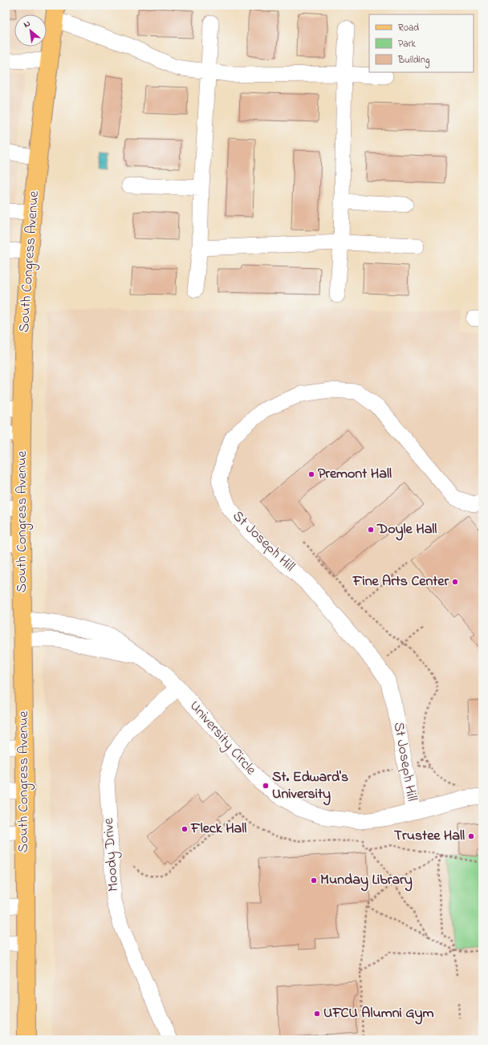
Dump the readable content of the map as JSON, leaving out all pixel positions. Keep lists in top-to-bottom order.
{
  "streets": {
    "main road": ["South Congress Avenue"],
    "street": ["St Joseph Hill", "University Circle", "Moody Drive"]
  },
  "crossings": [
    ["South Congress Avenue", "University Circle"],
    ["St Joseph Hill", "University Circle"],
    ["University Circle", "Moody Drive"]
  ],
  "places": [
    "Premont Hall",
    "Doyle Hall",
    "Fine Arts Center",
    "St. Edward's University",
    "Fleck Hall",
    "Trustee Hall",
    "Munday Library",
    "UFCU Alumni Gym"
  ],
  "legend": ["Road", "Park", "Building"],
  "north": "top left"
}
